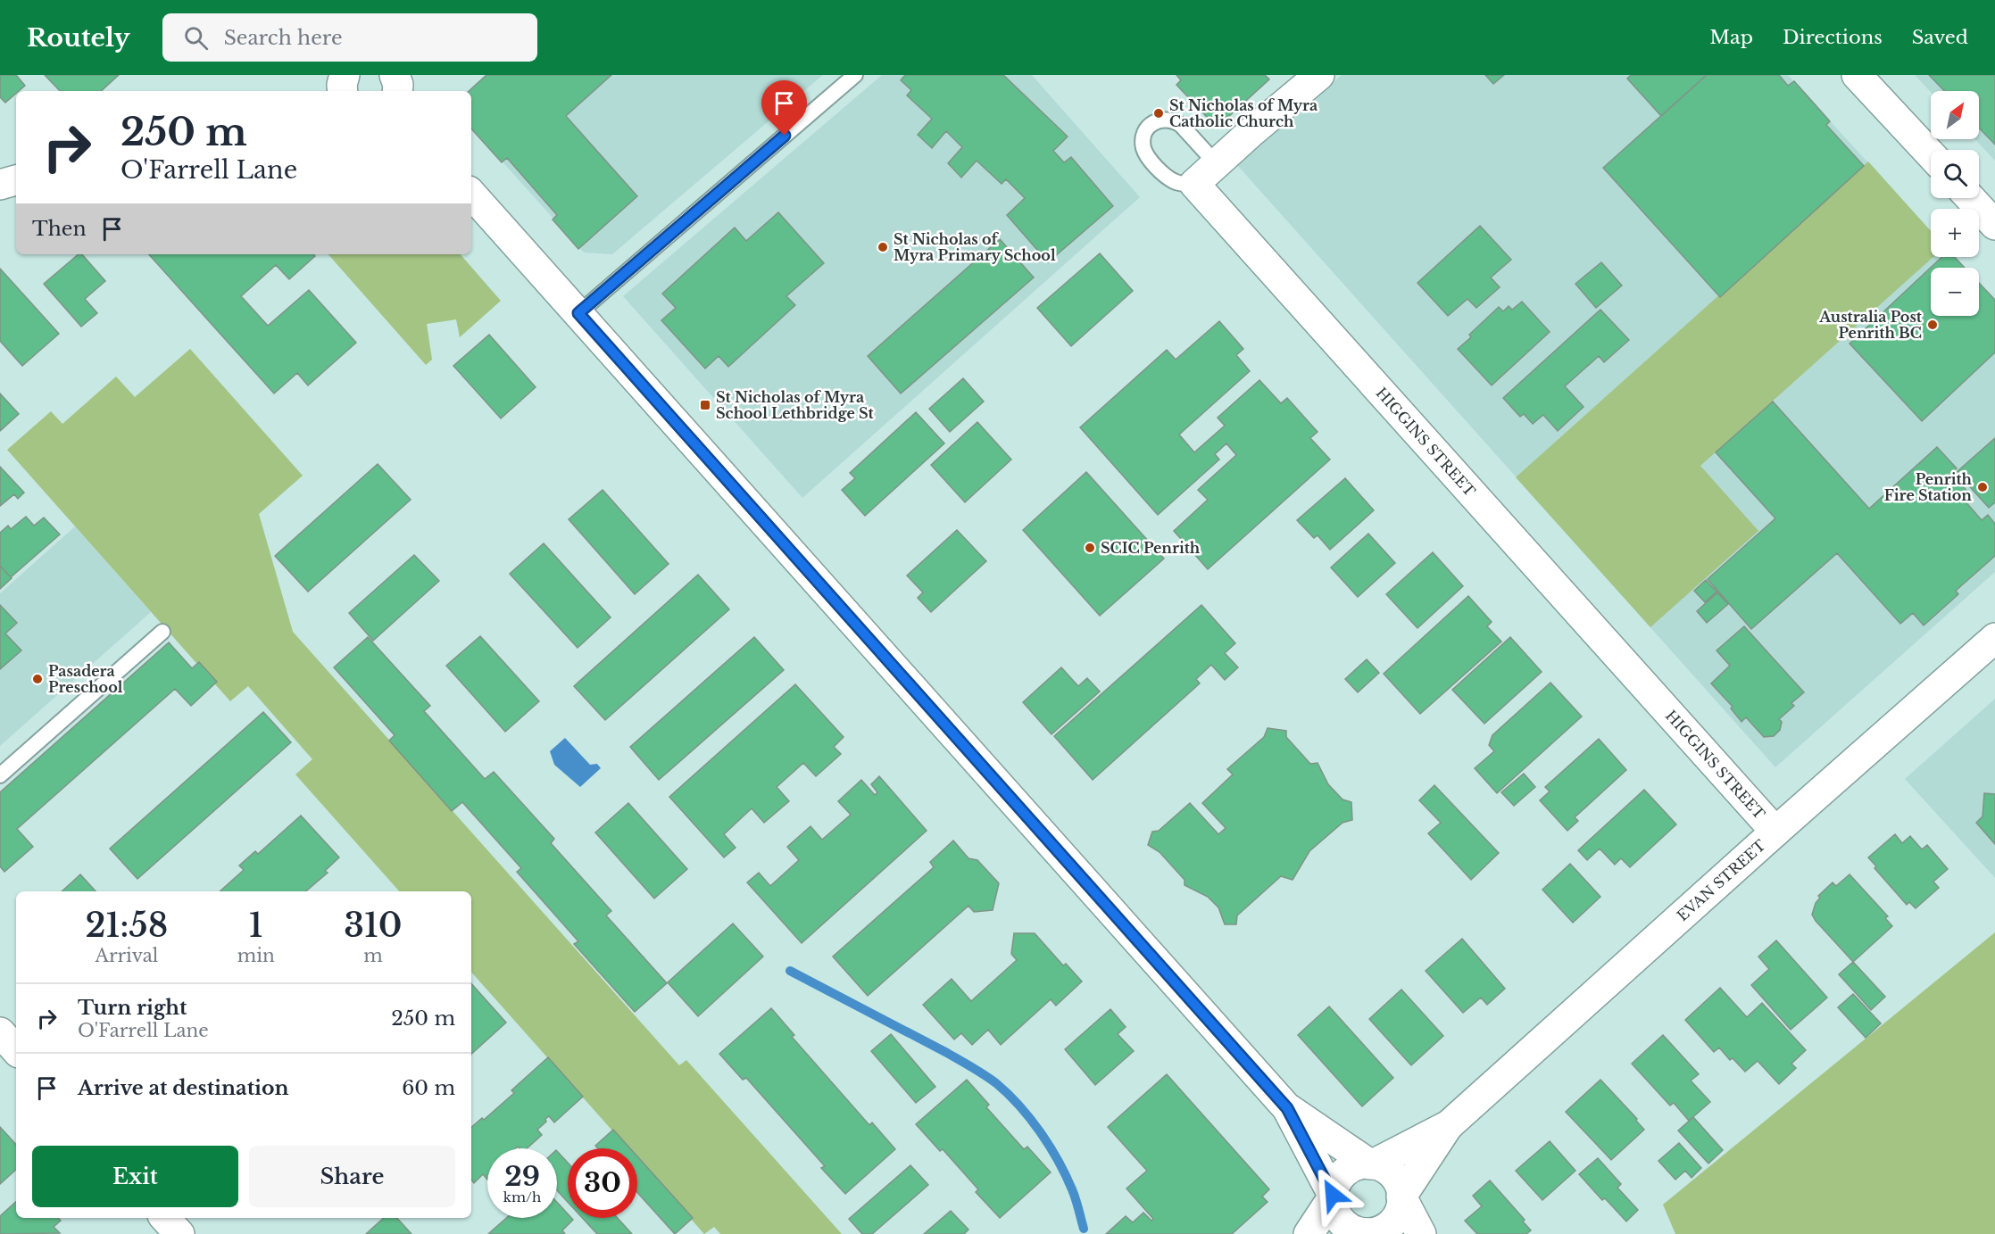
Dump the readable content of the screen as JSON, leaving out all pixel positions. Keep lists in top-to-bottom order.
{
  "streets": {
    "street": ["HIGGINS STREET", "EVAN STREET"]
  },
  "crossings": [
    ["HIGGINS STREET", "EVAN STREET"]
  ],
  "places": {
    "other": [
      "St Nicholas of Myra Catholic Church",
      "St Nicholas of Myra Primary School",
      "Australia Post Penrith BC",
      "Penrith Fire Station",
      "SCIC Penrith",
      "Pasadera Preschool"
    ],
    "transit": ["St Nicholas of Myra School Lethbridge St"]
  },
  "north": "top right",
  "page": {
    "header": "Routely",
    "search": "Search here",
    "nav": ["Map", "Directions", "Saved"],
    "map_buttons": ["+", "−"],
    "turn": ["250 m", "O'Farrell Lane"],
    "then": "Then",
    "eta": [
      "21:58",
      "Arrival",
      "1",
      "min",
      "310",
      "m"
    ],
    "list": [
      {
        "name": "Turn right",
        "note": "O'Farrell Lane",
        "value": "250 m"
      },
      {
        "name": "Arrive at destination",
        "value": "60 m"
      }
    ],
    "buttons": ["Exit", "Share"],
    "speed": "29 km/h",
    "limit": "30"
  }
}
